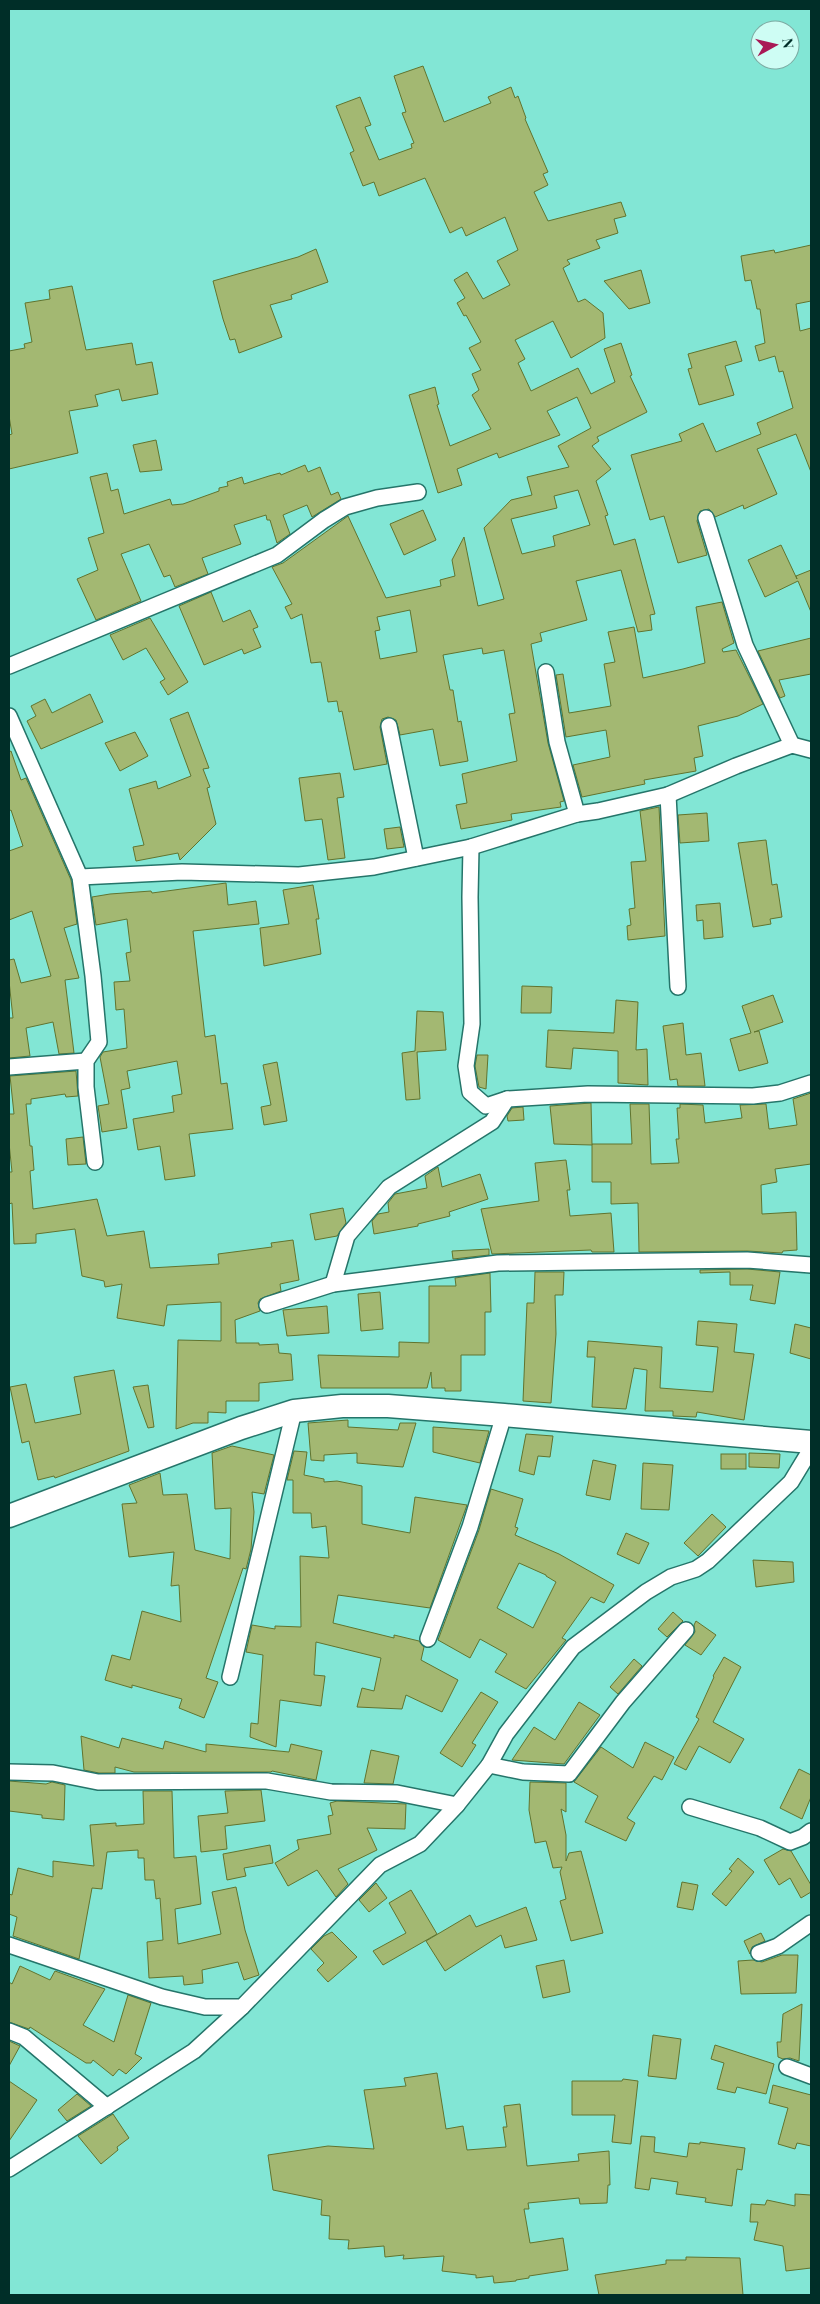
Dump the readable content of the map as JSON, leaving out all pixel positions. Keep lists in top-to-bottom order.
{
  "north": "right"
}
